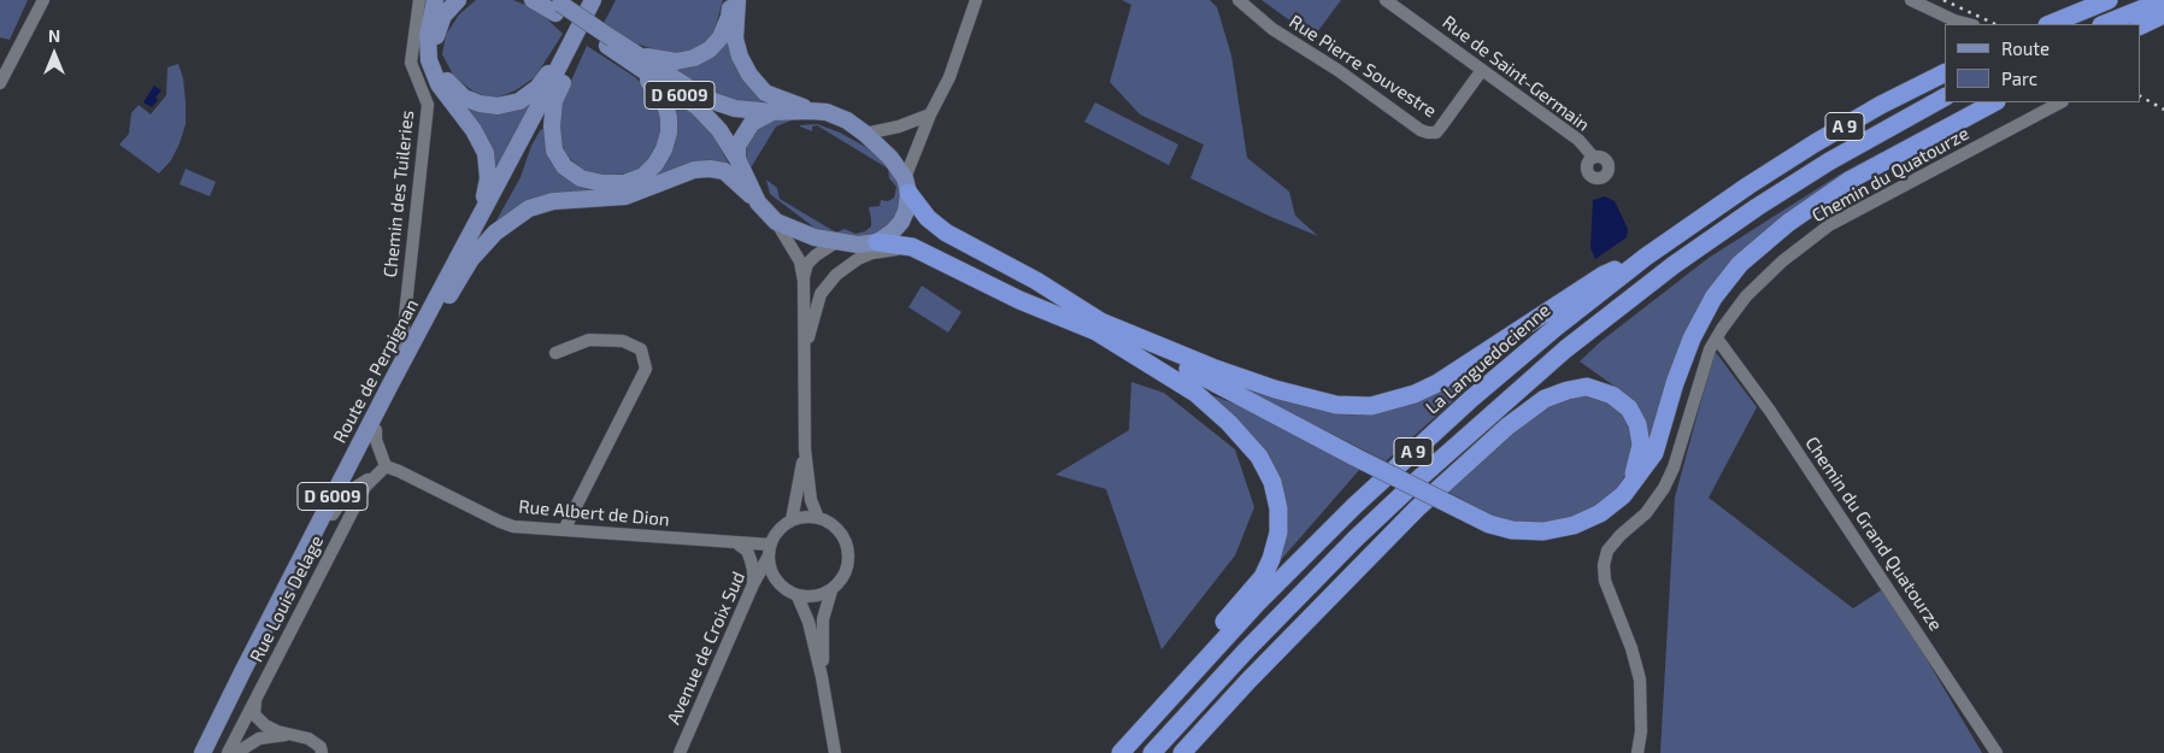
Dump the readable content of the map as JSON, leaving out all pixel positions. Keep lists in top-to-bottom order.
{
  "streets": {
    "highway": ["A 9", "La Languedocienne"],
    "main road": ["D 6009", "Route de Perpignan"],
    "street": [
      "Rue Pierre Souvestre",
      "Rue de Saint-Germain",
      "Chemin du Quatourze",
      "Chemin des Tuileries",
      "Rue Albert de Dion",
      "Chemin du Grand Quatourze",
      "Rue Louis Delage",
      "Avenue de Croix Sud"
    ]
  },
  "crossings": [
    ["Rue Pierre Souvestre", "Rue de Saint-Germain"],
    ["D 6009", "Route de Perpignan"],
    ["Chemin du Quatourze", "Chemin du Grand Quatourze"],
    ["Chemin des Tuileries", "Route de Perpignan"],
    ["Rue Albert de Dion", "Rue Louis Delage"],
    ["Rue Albert de Dion", "Avenue de Croix Sud"]
  ],
  "legend": ["Route", "Parc"],
  "north": "top"
}
